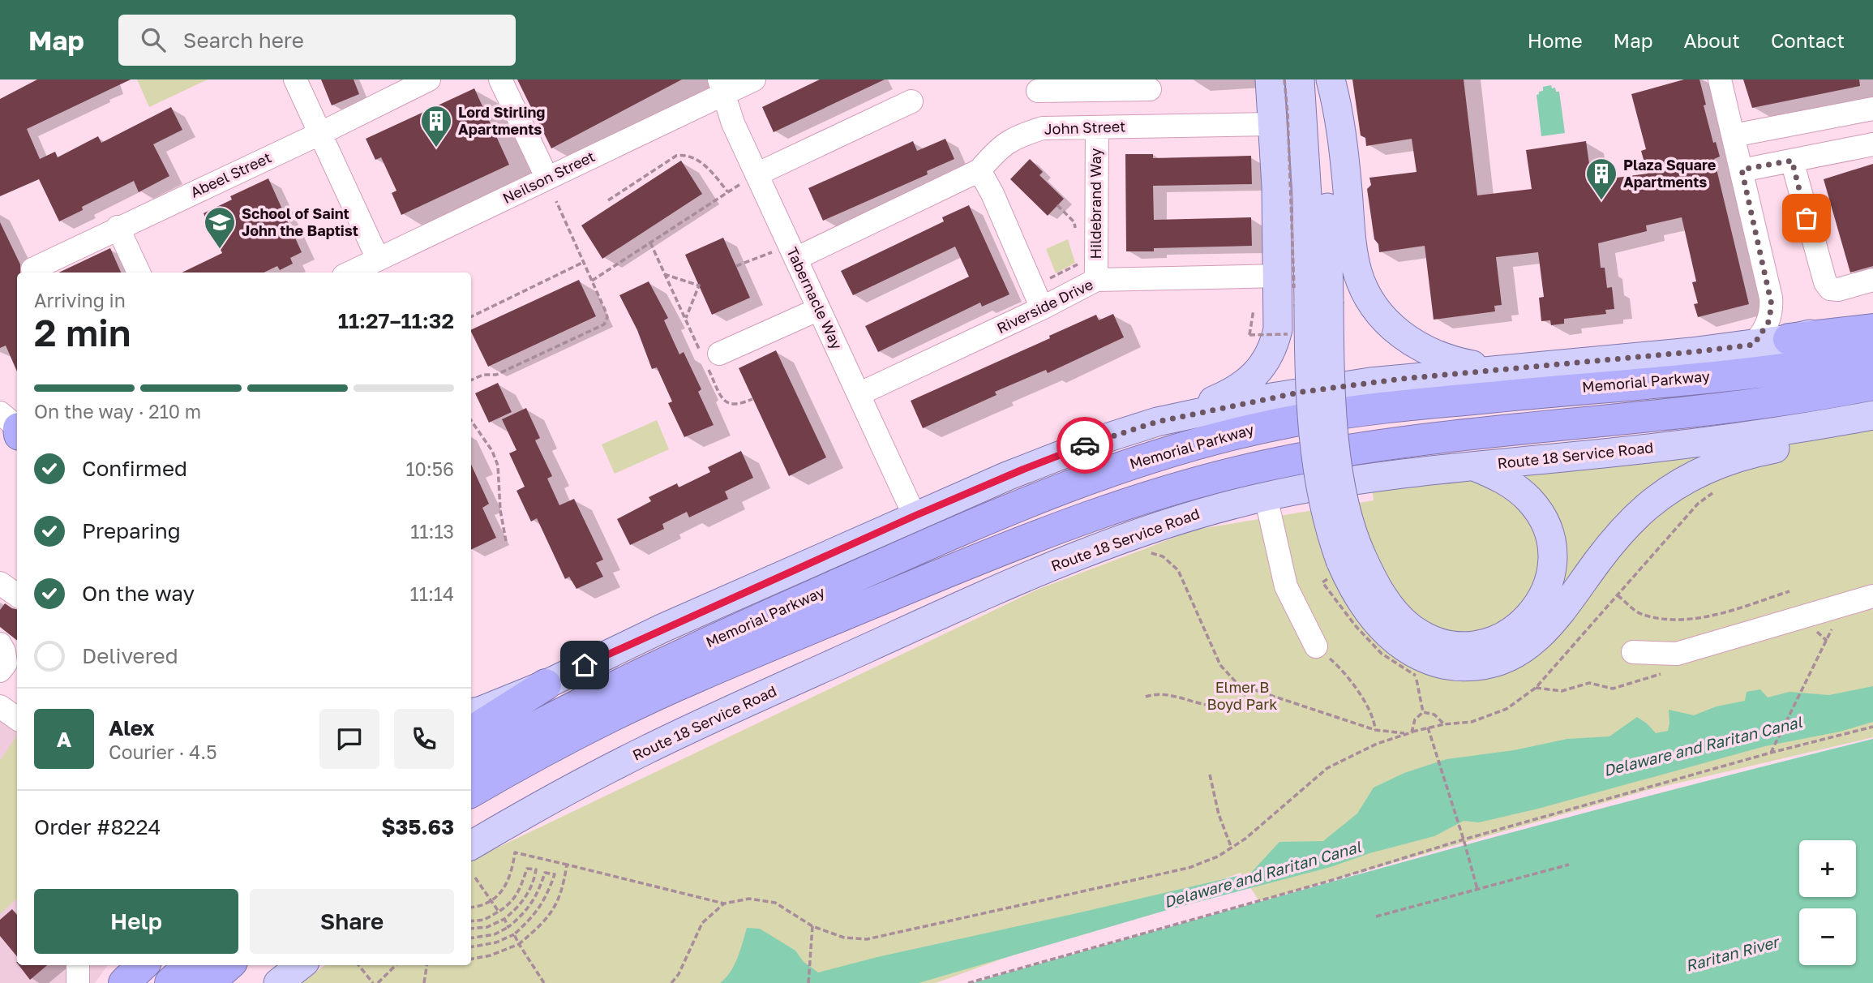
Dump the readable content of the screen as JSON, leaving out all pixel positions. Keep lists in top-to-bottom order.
{
  "streets": {
    "highway": ["Memorial Parkway"],
    "main road": ["Route 18 Service Road"],
    "street": [
      "John Street",
      "Abeel Street",
      "Neilson Street",
      "Hildebrand Way",
      "Tabernacle Way",
      "Riverside Drive"
    ]
  },
  "crossings": [
    ["John Street", "Hildebrand Way"],
    ["John Street", "Tabernacle Way"],
    ["Neilson Street", "Tabernacle Way"],
    ["Hildebrand Way", "Riverside Drive"],
    ["Tabernacle Way", "Riverside Drive"]
  ],
  "water": ["Delaware and Raritan Canal", "Raritan River"],
  "parks": ["Elmer B Boyd Park"],
  "places": {
    "building": ["Lord Stirling Apartments", "Plaza Square Apartments"],
    "school or university": ["School of Saint John the Baptist"]
  },
  "page": {
    "header": "Map",
    "search": "Search here",
    "nav": [
      "Home",
      "Map",
      "About",
      "Contact"
    ],
    "heading": ["2 min", "Arriving in", "11:27–11:32"],
    "panel": [
      "Alex",
      "Courier · 4.5",
      "Order #8224",
      "$35.63"
    ],
    "bar": "On the way · 210 m",
    "list": [
      ["Confirmed", "10:56"],
      ["Preparing", "11:13"],
      ["On the way", "11:14"],
      "Delivered"
    ],
    "round": "A",
    "map_buttons": ["+", "−"],
    "buttons": ["Help", "Share"]
  }
}
